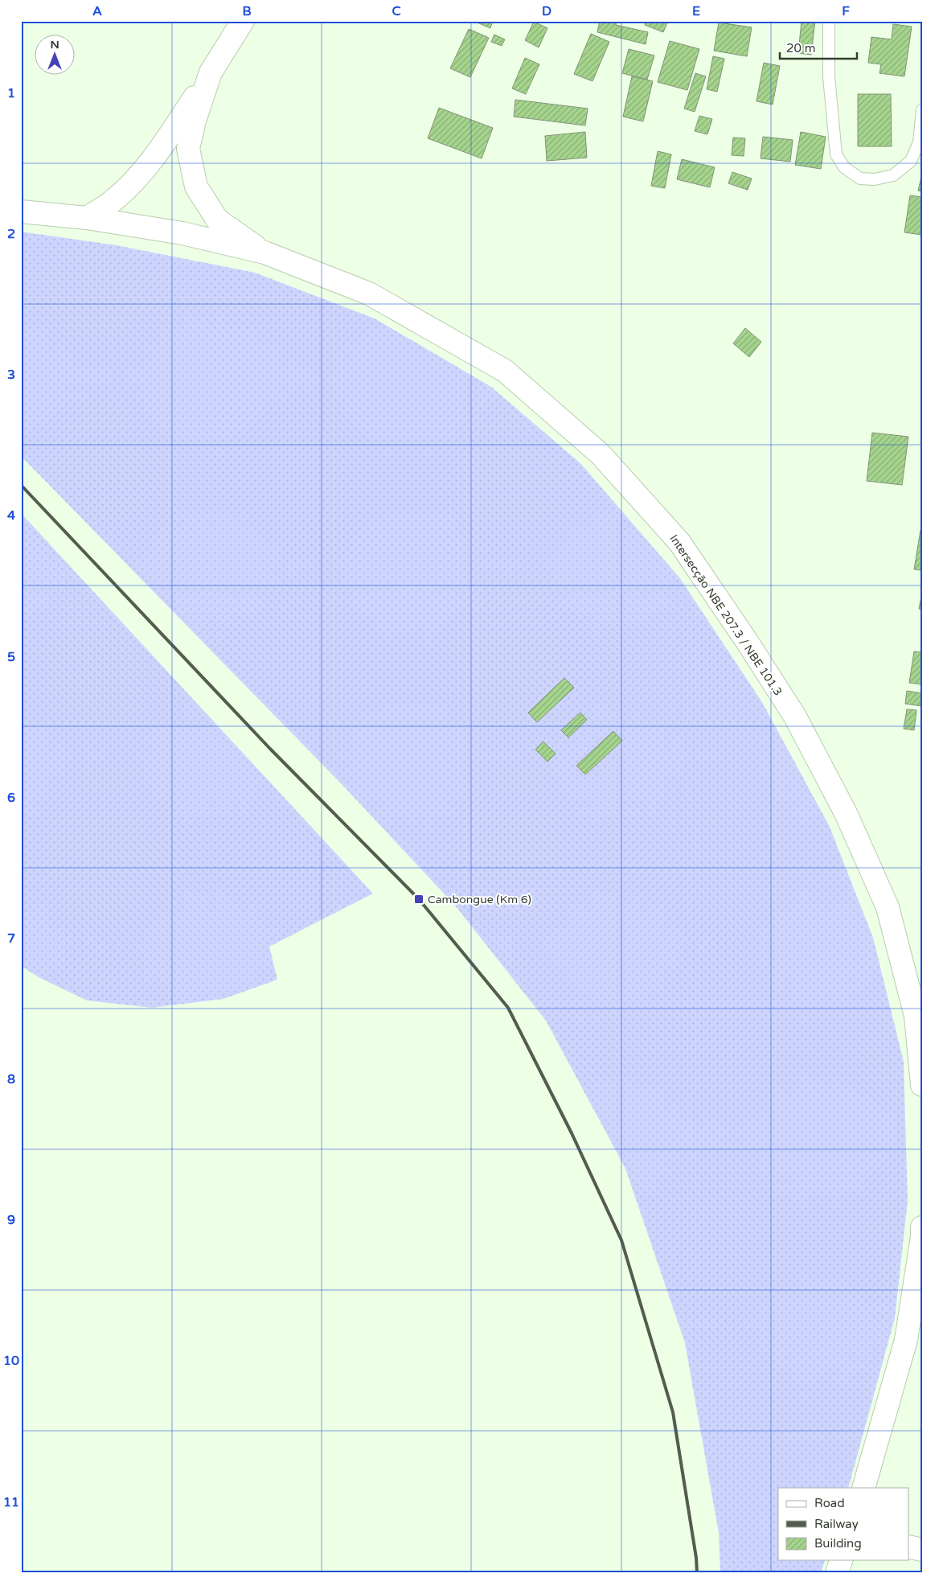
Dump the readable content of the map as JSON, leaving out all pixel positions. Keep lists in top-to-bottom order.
{
  "streets": {
    "street": ["Intersecção NBE 207.3 / NBE 101.3"]
  },
  "places": {
    "transit": ["Cambongue (Km 6)"]
  },
  "legend": ["Road", "Railway", "Building"],
  "scale_bar": "20 m",
  "north": "top",
  "grid": {
    "columns": [
      "A",
      "B",
      "C",
      "D",
      "E",
      "F"
    ],
    "rows": [
      "1",
      "2",
      "3",
      "4",
      "5",
      "6",
      "7",
      "8",
      "9",
      "10",
      "11"
    ]
  }
}
